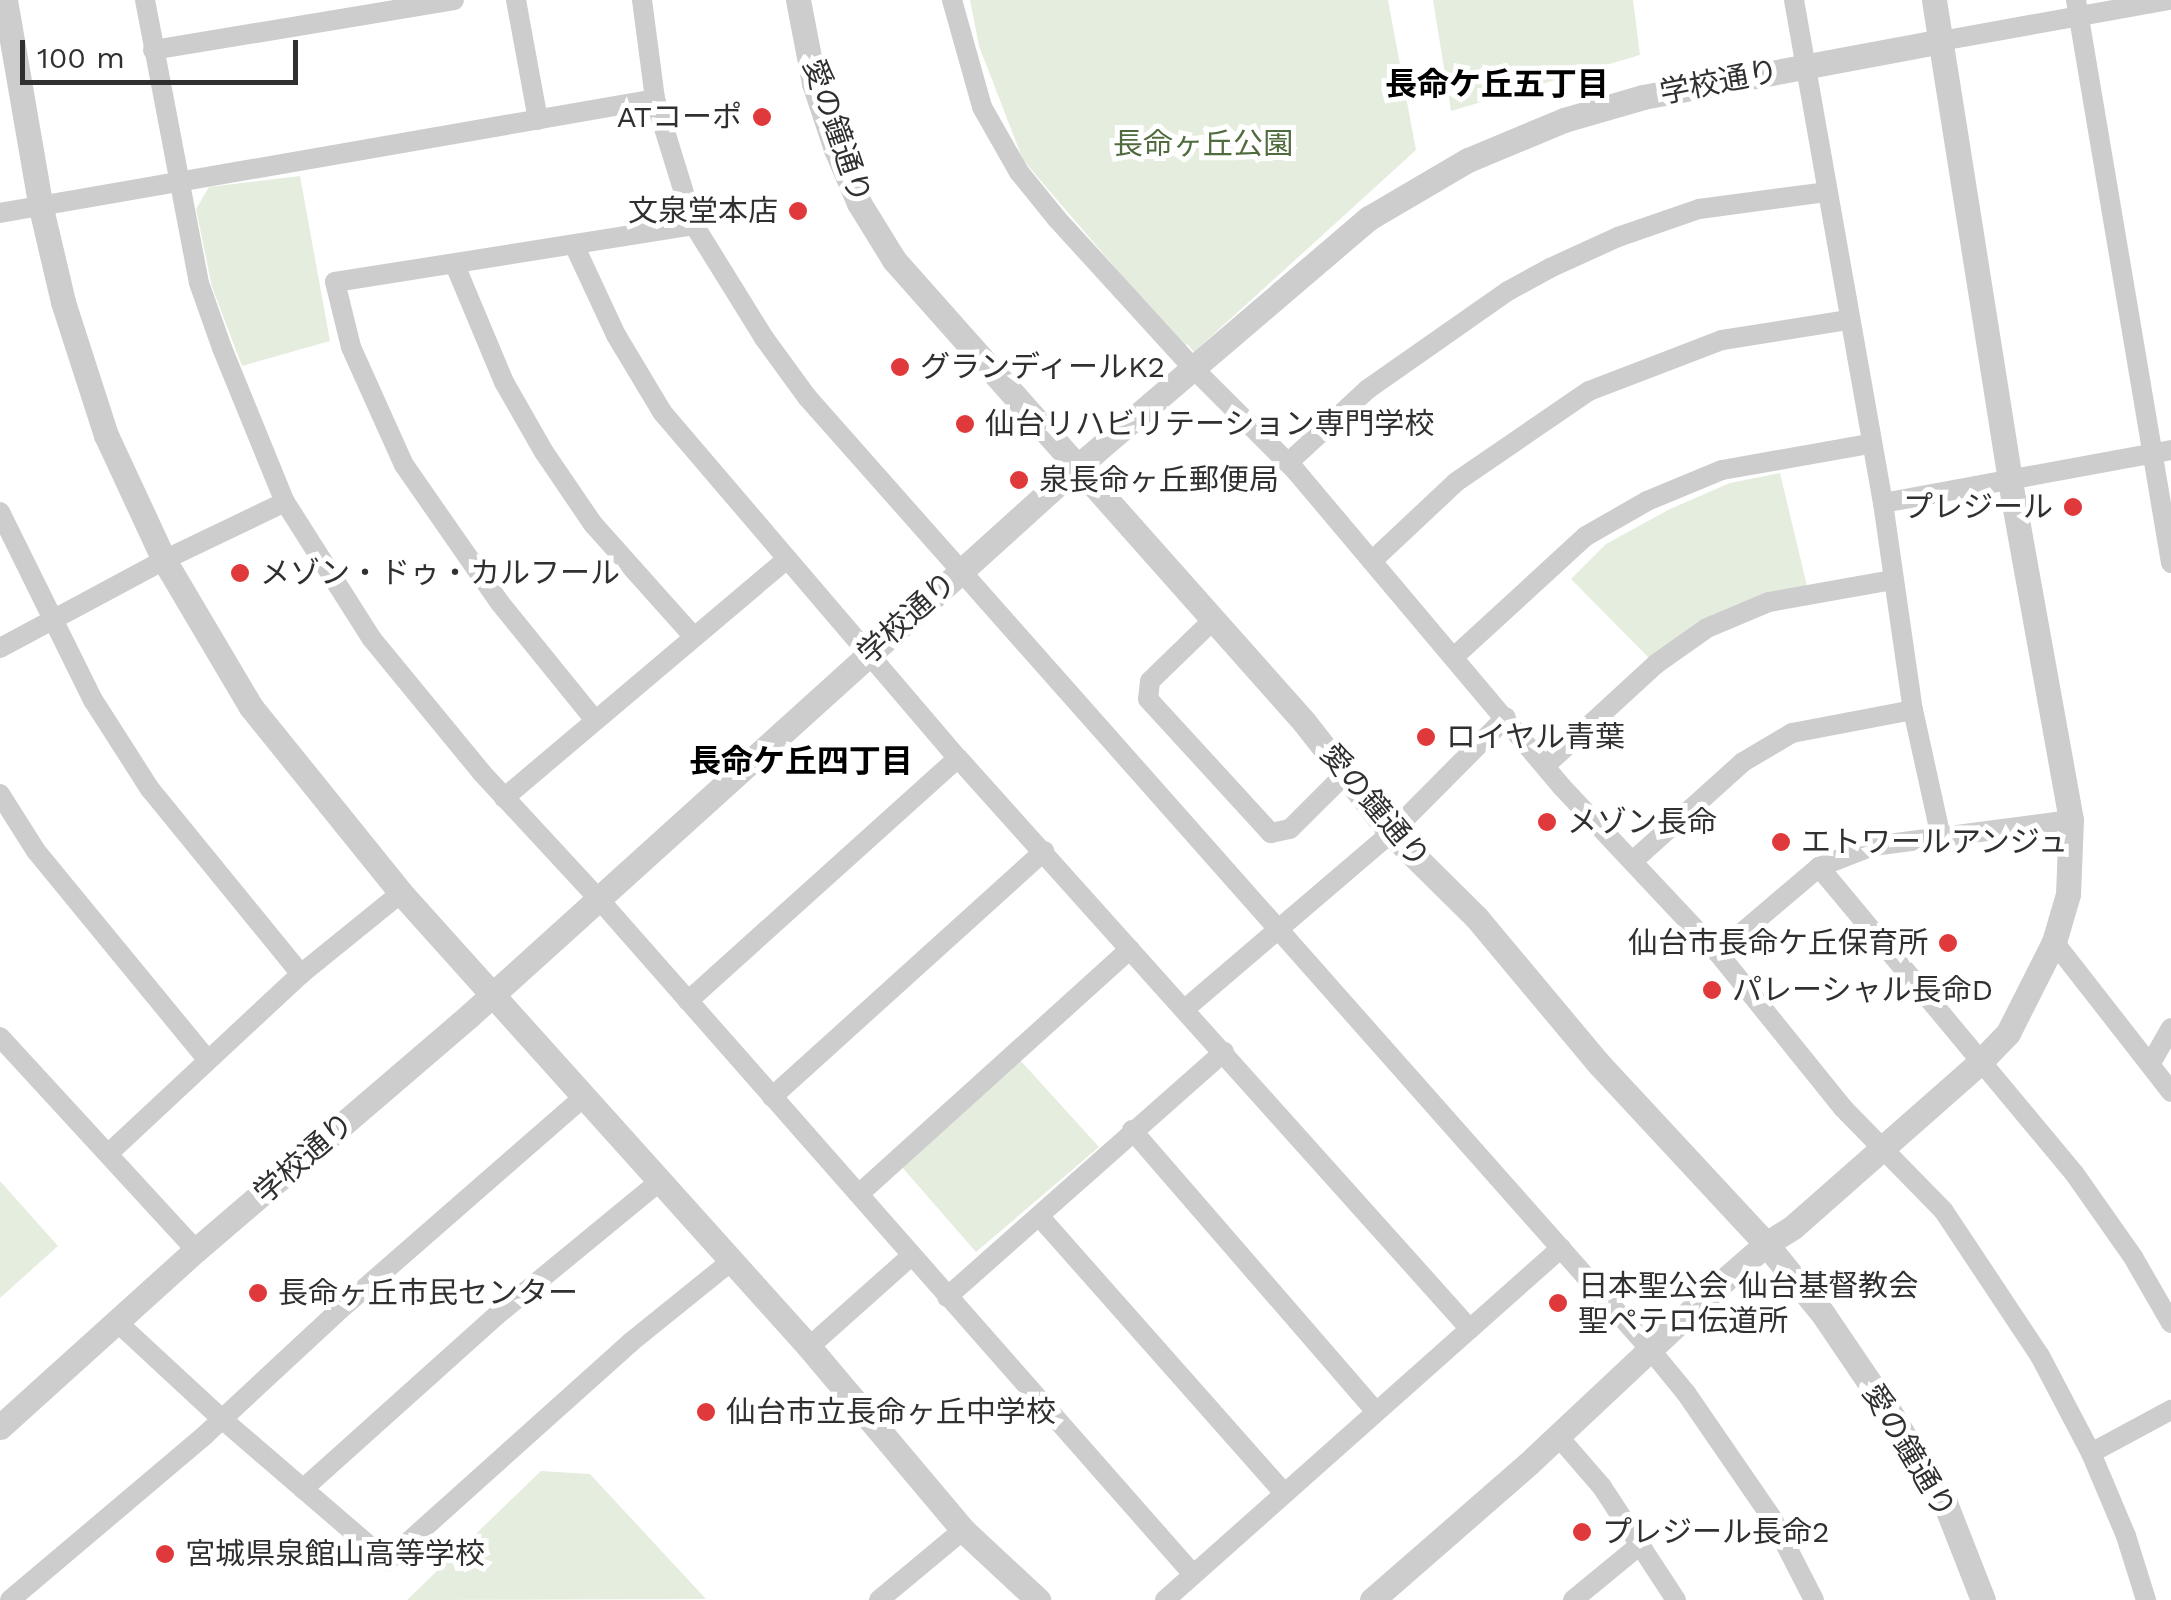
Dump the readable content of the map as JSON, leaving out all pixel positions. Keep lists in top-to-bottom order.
{
  "streets": {
    "street": ["学校通り", "愛の鐘通り"]
  },
  "crossings": [
    ["学校通り", "愛の鐘通り"]
  ],
  "districts": ["長命ケ丘五丁目", "長命ケ丘四丁目"],
  "parks": ["長命ヶ丘公園"],
  "places": [
    "ATコーポ",
    "文泉堂本店",
    "グランディールK2",
    "仙台リハビリテーション専門学校",
    "泉長命ヶ丘郵便局",
    "プレジール",
    "メゾン・ドゥ・カルフール",
    "ロイヤル青葉",
    "メゾン長命",
    "エトワールアンジュ",
    "仙台市長命ケ丘保育所",
    "パレーシャル長命D",
    "長命ヶ丘市民センター",
    "日本聖公会 仙台基督教会 聖ペテロ伝道所",
    "仙台市立長命ヶ丘中学校",
    "プレジール長命2",
    "宮城県泉館山高等学校"
  ],
  "scale_bar": "100 m"
}
